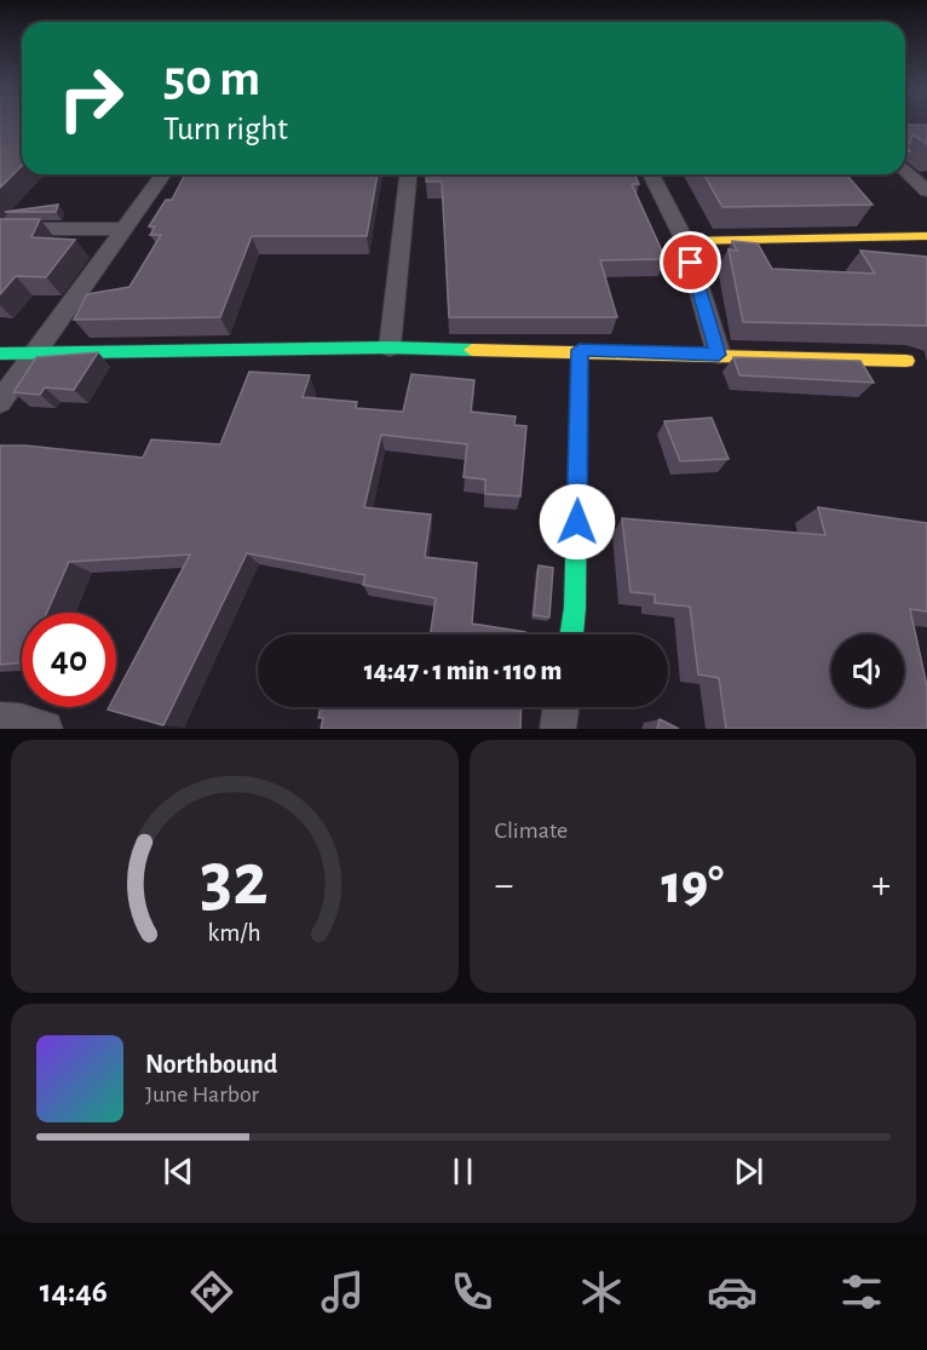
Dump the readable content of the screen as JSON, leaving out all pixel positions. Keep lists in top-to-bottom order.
{
  "page": {
    "turn": ["50 m", "Turn right"],
    "limit": "40",
    "trip": "14:47 · 1 min · 110 m",
    "tile": "Climate",
    "heat": ["−", "19°", "+"],
    "song": ["Northbound", "June Harbor"],
    "tabs": "14:46",
    "gauge": ["32", "km/h"]
  }
}
